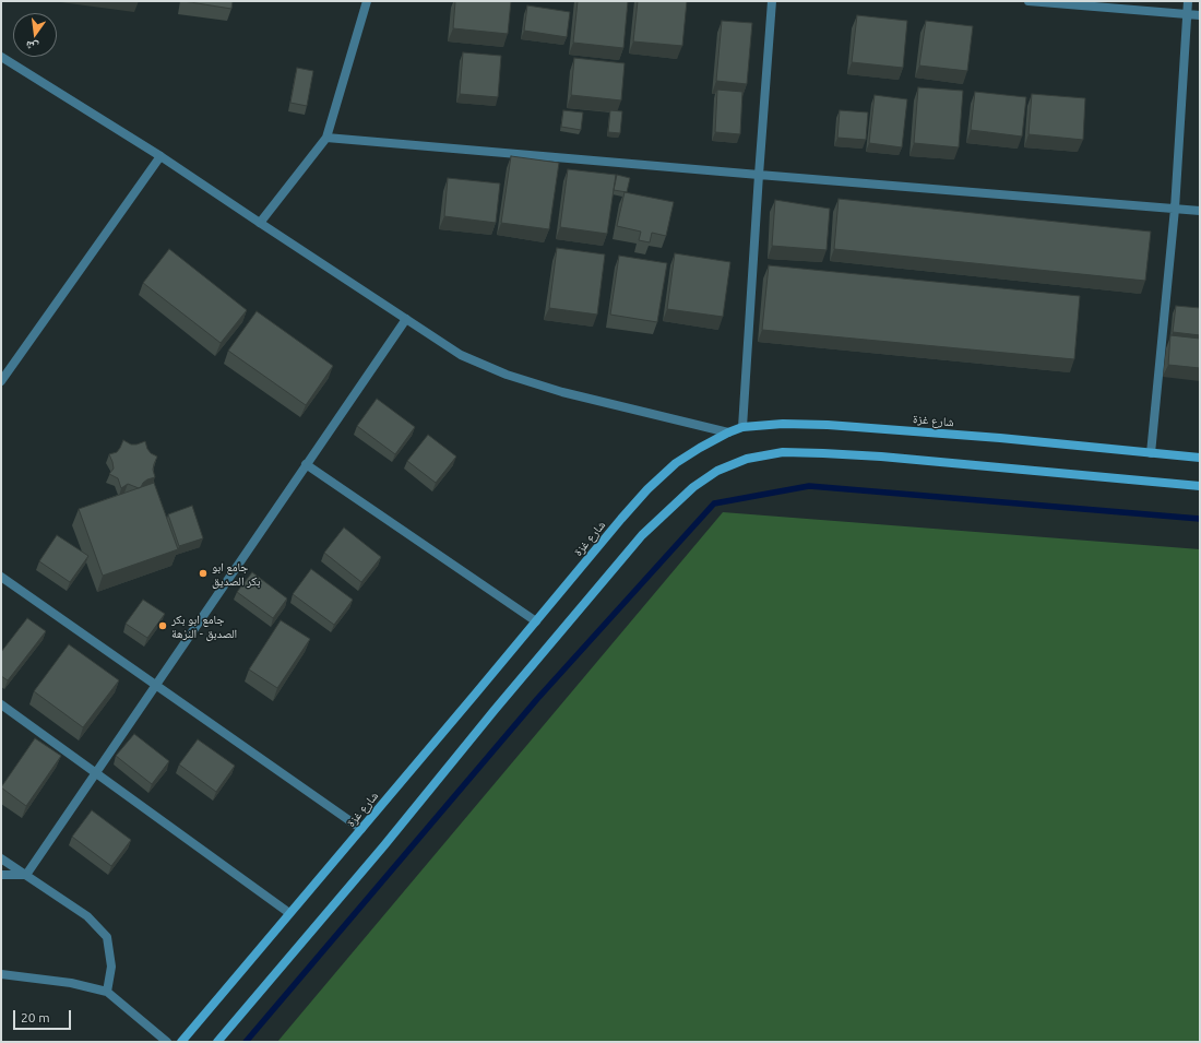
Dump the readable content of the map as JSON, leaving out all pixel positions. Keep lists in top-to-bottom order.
{
  "streets": {
    "main road": ["شارع غزة"]
  },
  "places": ["جامع ابو بكر الصديق", "جامع ابو بكر الصدبق - النزهة"],
  "scale_bar": "20 m",
  "north": "bottom"
}
